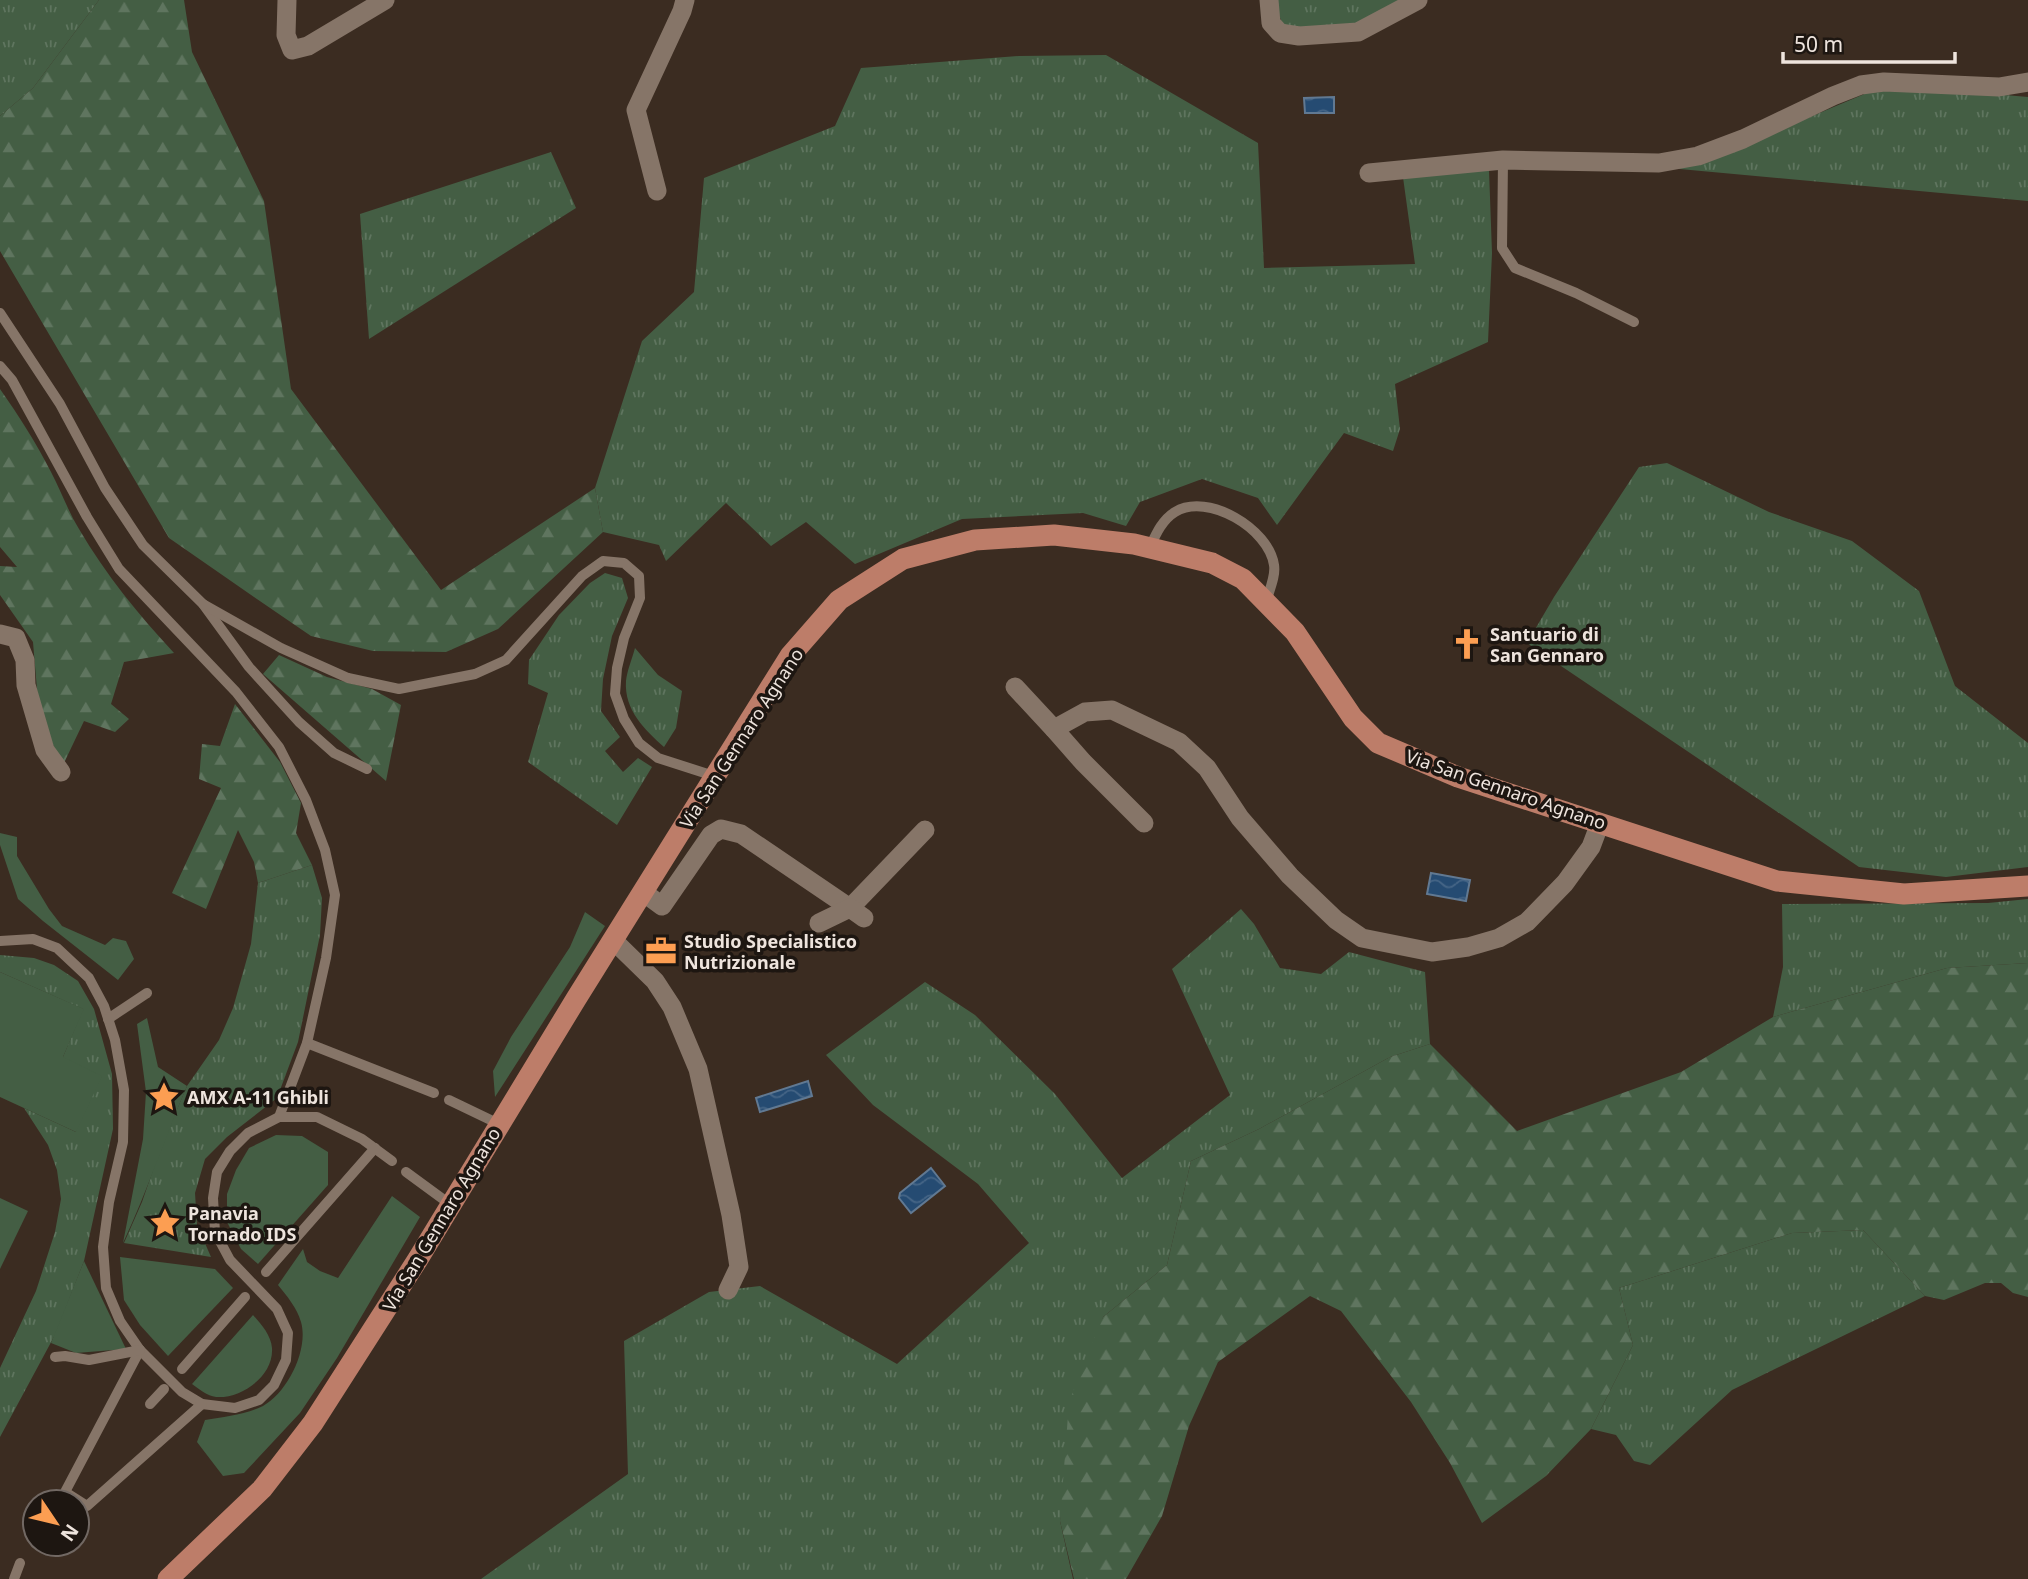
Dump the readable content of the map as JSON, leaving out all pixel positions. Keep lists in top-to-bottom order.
{
  "streets": {
    "main road": ["Via San Gennaro Agnano"]
  },
  "places": {
    "church": ["Santuario di San Gennaro"],
    "office": ["Studio Specialistico Nutrizionale"],
    "place": ["AMX A-11 Ghibli", "Panavia Tornado IDS"]
  },
  "scale_bar": "50 m",
  "north": "bottom right"
}
